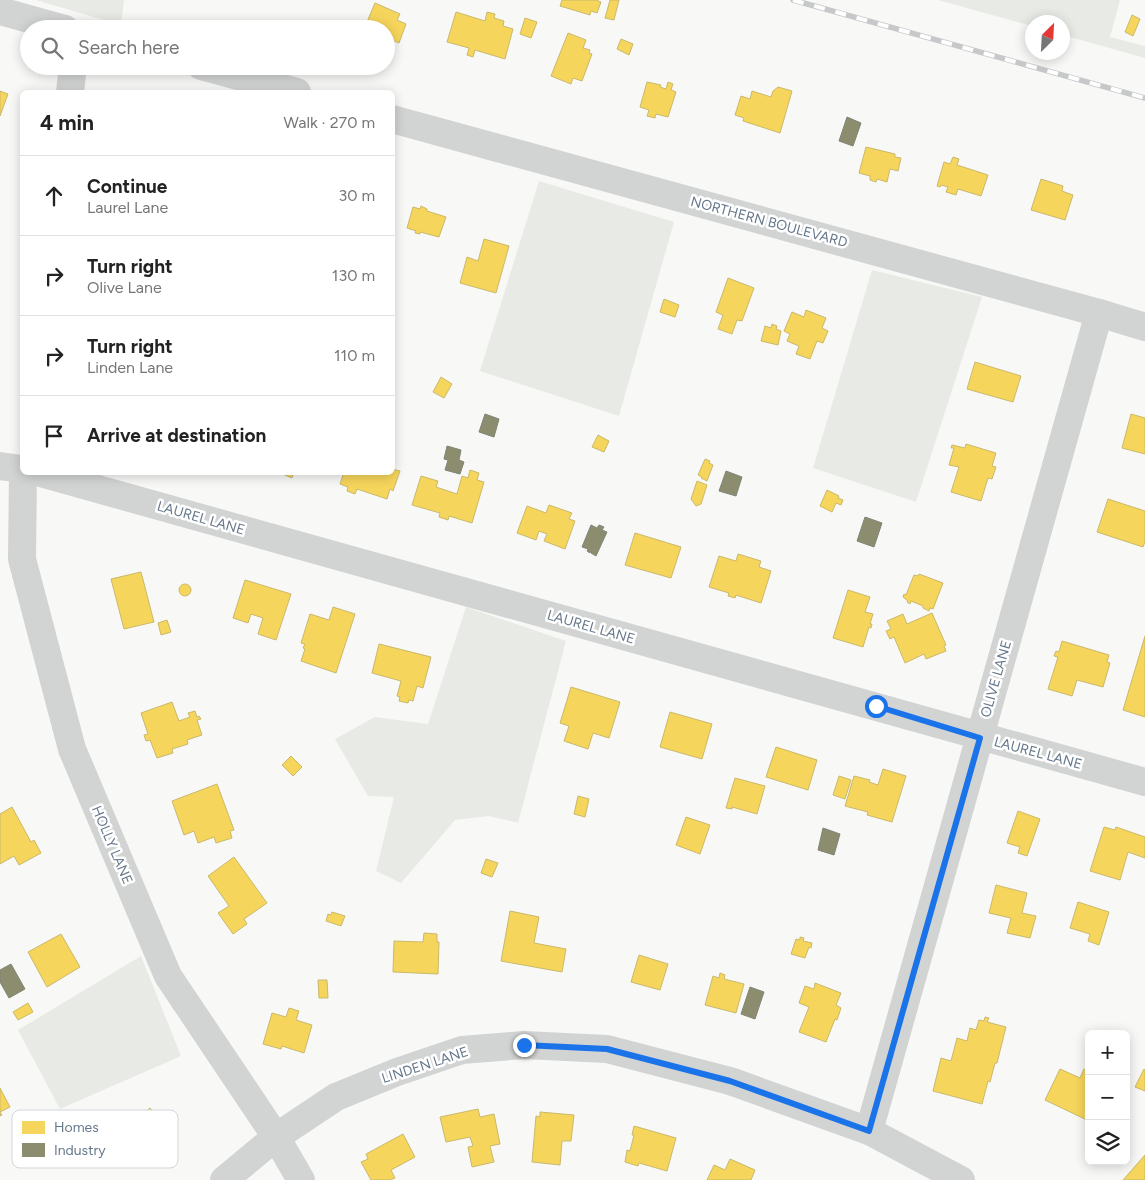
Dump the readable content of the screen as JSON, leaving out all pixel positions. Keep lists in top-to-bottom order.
{
  "streets": {
    "street": [
      "NORTHERN BOULEVARD",
      "LAUREL LANE",
      "OLIVE LANE",
      "HOLLY LANE",
      "LINDEN LANE"
    ]
  },
  "crossings": [
    ["NORTHERN BOULEVARD", "OLIVE LANE"],
    ["LAUREL LANE", "OLIVE LANE"],
    ["OLIVE LANE", "LINDEN LANE"],
    ["HOLLY LANE", "LINDEN LANE"]
  ],
  "legend": ["Homes", "Industry"],
  "north": "top right",
  "page": {
    "search": "Search here",
    "heading": ["4 min", "Walk · 270 m"],
    "list": [
      ["Continue", "Laurel Lane", "30 m"],
      ["Turn right", "Olive Lane", "130 m"],
      ["Turn right", "Linden Lane", "110 m"],
      "Arrive at destination"
    ],
    "map_buttons": ["+", "−"]
  }
}
